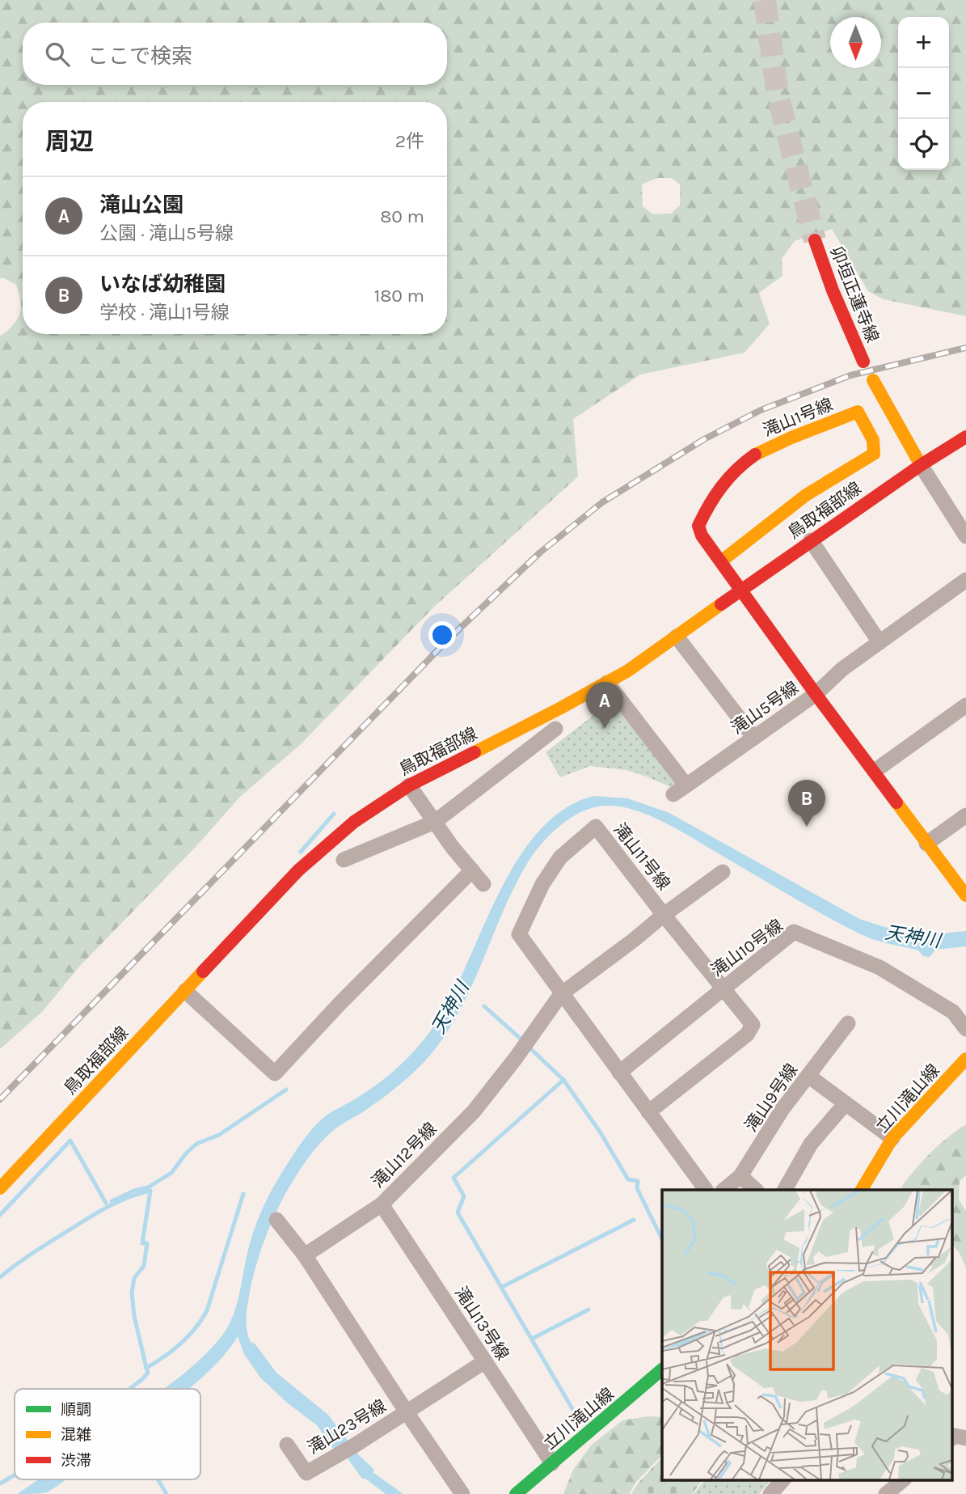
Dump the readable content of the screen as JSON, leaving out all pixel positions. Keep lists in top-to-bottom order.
{
  "streets": {
    "main road": [
      "卯垣正蓮寺線",
      "滝山1号線",
      "鳥取福部線",
      "立川滝山線"
    ],
    "street": [
      "滝山5号線",
      "滝山11号線",
      "滝山10号線",
      "滝山9号線",
      "滝山12号線",
      "滝山13号線",
      "滝山23号線"
    ]
  },
  "crossings": [
    ["滝山1号線", "鳥取福部線"],
    ["滝山1号線", "滝山5号線"],
    ["鳥取福部線", "滝山5号線"],
    ["滝山11号線", "滝山10号線"],
    ["滝山11号線", "滝山12号線"],
    ["立川滝山線", "滝山13号線"],
    ["滝山12号線", "滝山13号線"]
  ],
  "water": ["天神川"],
  "legend": ["順調", "混雑", "渋滞"],
  "north": "bottom",
  "page": {
    "map_buttons": ["+", "−"],
    "search": "ここで検索",
    "heading": ["周辺", "2件"],
    "list": [
      {
        "mark": "A",
        "name": "滝山公園",
        "note": "公園 · 滝山5号線",
        "value": "80 m"
      },
      {
        "mark": "B",
        "name": "いなば幼稚園",
        "note": "学校 · 滝山1号線",
        "value": "180 m"
      }
    ],
    "pins": ["A", "B"]
  }
}
